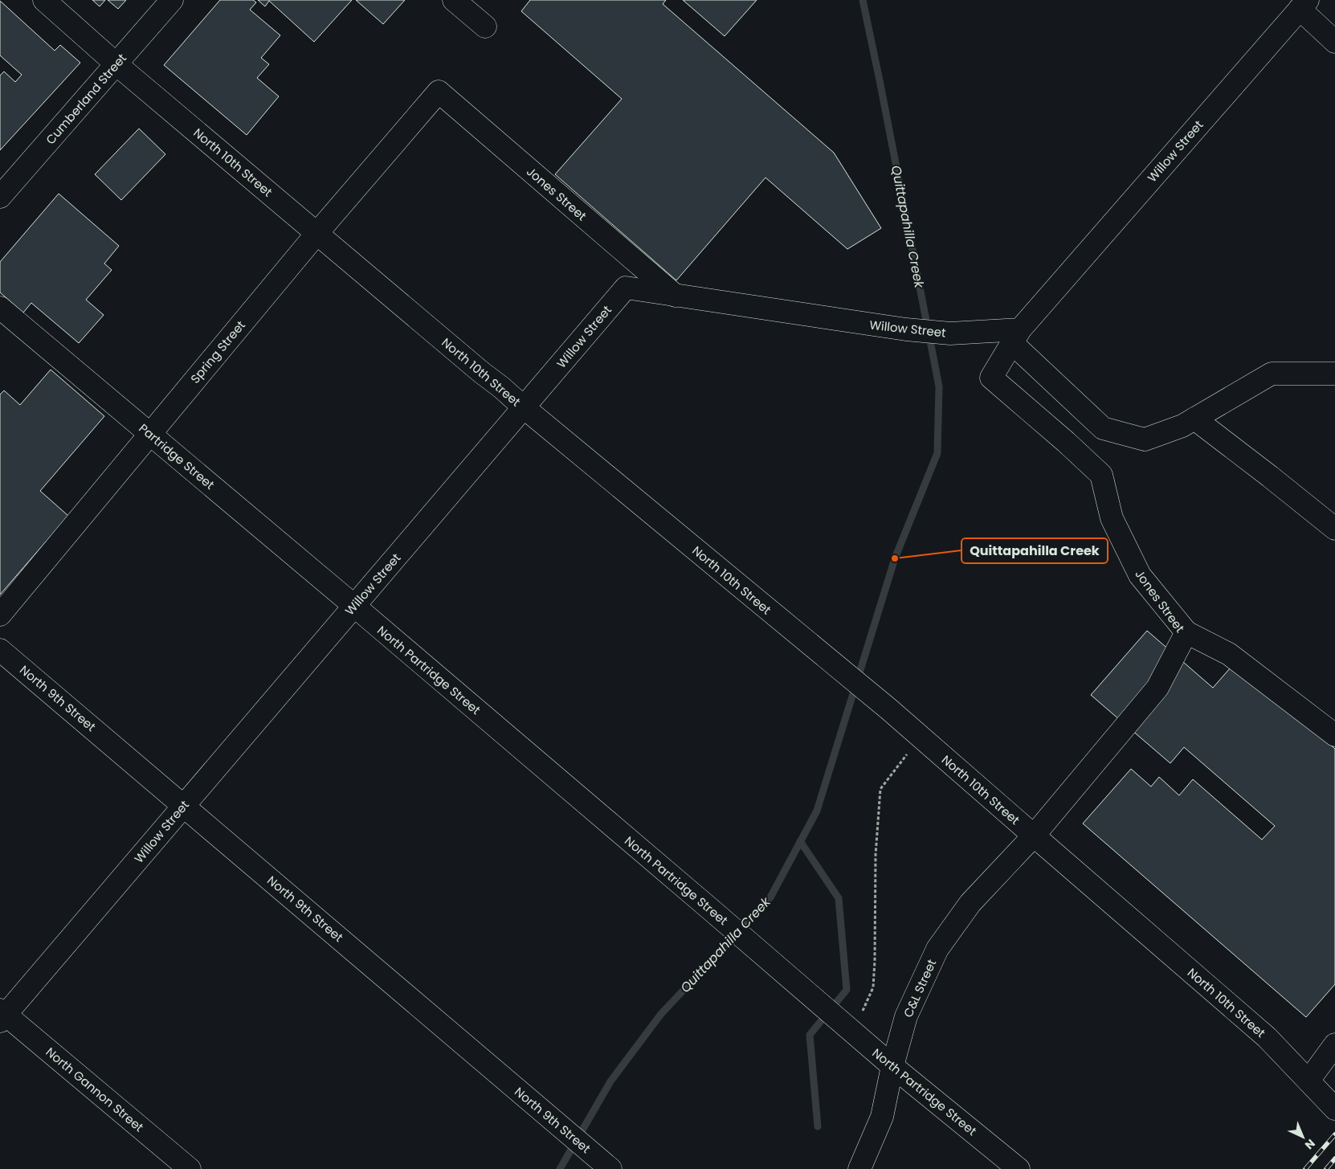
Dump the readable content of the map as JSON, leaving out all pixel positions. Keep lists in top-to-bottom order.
{
  "streets": {
    "main road": [
      "Cumberland Street",
      "Willow Street",
      "North 10th Street",
      "Jones Street",
      "Spring Street",
      "Partridge Street",
      "North Partridge Street",
      "North 9th Street",
      "C&L Street",
      "North Gannon Street"
    ]
  },
  "crossings": [
    ["Cumberland Street", "North 10th Street"],
    ["Willow Street", "North 10th Street"],
    ["Willow Street", "Jones Street"],
    ["Willow Street", "Partridge Street"],
    ["Willow Street", "North Partridge Street"],
    ["Willow Street", "North 9th Street"],
    ["Willow Street", "North Gannon Street"],
    ["North 10th Street", "Jones Street"],
    ["North 10th Street", "Spring Street"],
    ["North 10th Street", "C&L Street"],
    ["Jones Street", "Spring Street"],
    ["Jones Street", "C&L Street"],
    ["Spring Street", "Partridge Street"],
    ["Partridge Street", "North Partridge Street"],
    ["North Partridge Street", "C&L Street"]
  ],
  "water": ["Quittapahilla Creek"],
  "places": ["Quittapahilla Creek"],
  "north": "bottom right"
}
